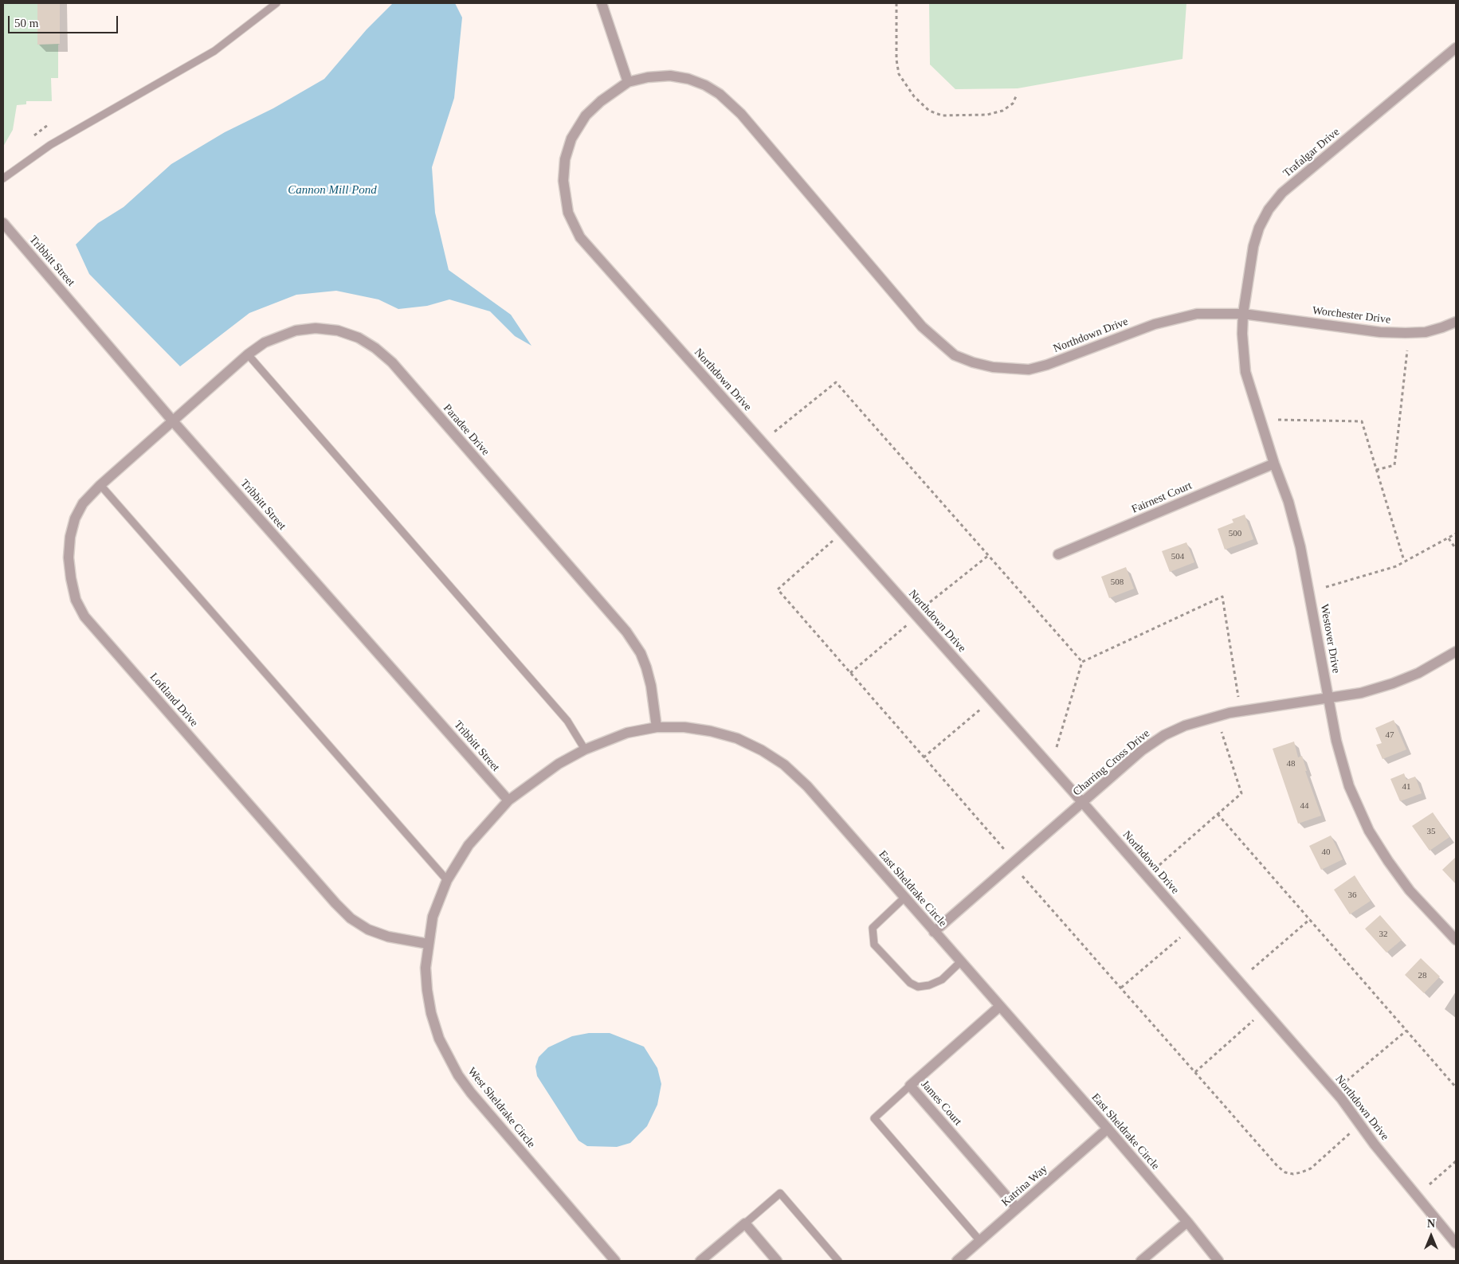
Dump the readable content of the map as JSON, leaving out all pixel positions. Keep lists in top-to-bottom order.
{
  "streets": {
    "street": [
      "Trafalgar Drive",
      "Tribbitt Street",
      "Worchester Drive",
      "Northdown Drive",
      "Paradee Drive",
      "Fairnest Court",
      "Westover Drive",
      "Loftland Drive",
      "Charring Cross Drive",
      "East Sheldrake Circle",
      "James Court",
      "West Sheldrake Circle",
      "Katrina Way"
    ]
  },
  "crossings": [
    ["Trafalgar Drive", "Worchester Drive"],
    ["Trafalgar Drive", "Northdown Drive"],
    ["Trafalgar Drive", "Westover Drive"],
    ["Tribbitt Street", "Paradee Drive"],
    ["Tribbitt Street", "Loftland Drive"],
    ["Tribbitt Street", "East Sheldrake Circle"],
    ["Tribbitt Street", "West Sheldrake Circle"],
    ["Worchester Drive", "Northdown Drive"],
    ["Worchester Drive", "Westover Drive"],
    ["Northdown Drive", "Westover Drive"],
    ["Northdown Drive", "Charring Cross Drive"],
    ["Paradee Drive", "Loftland Drive"],
    ["Paradee Drive", "East Sheldrake Circle"],
    ["Fairnest Court", "Westover Drive"],
    ["Westover Drive", "Charring Cross Drive"],
    ["Loftland Drive", "West Sheldrake Circle"],
    ["Charring Cross Drive", "East Sheldrake Circle"],
    ["East Sheldrake Circle", "James Court"],
    ["East Sheldrake Circle", "West Sheldrake Circle"],
    ["East Sheldrake Circle", "Katrina Way"],
    ["James Court", "Katrina Way"]
  ],
  "water": ["Cannon Mill Pond"],
  "house_numbers": [
    "500",
    "504",
    "508",
    "47",
    "48",
    "41",
    "44",
    "35",
    "40",
    "36",
    "32",
    "28"
  ],
  "scale_bar": "50 m",
  "north": "top"
}
